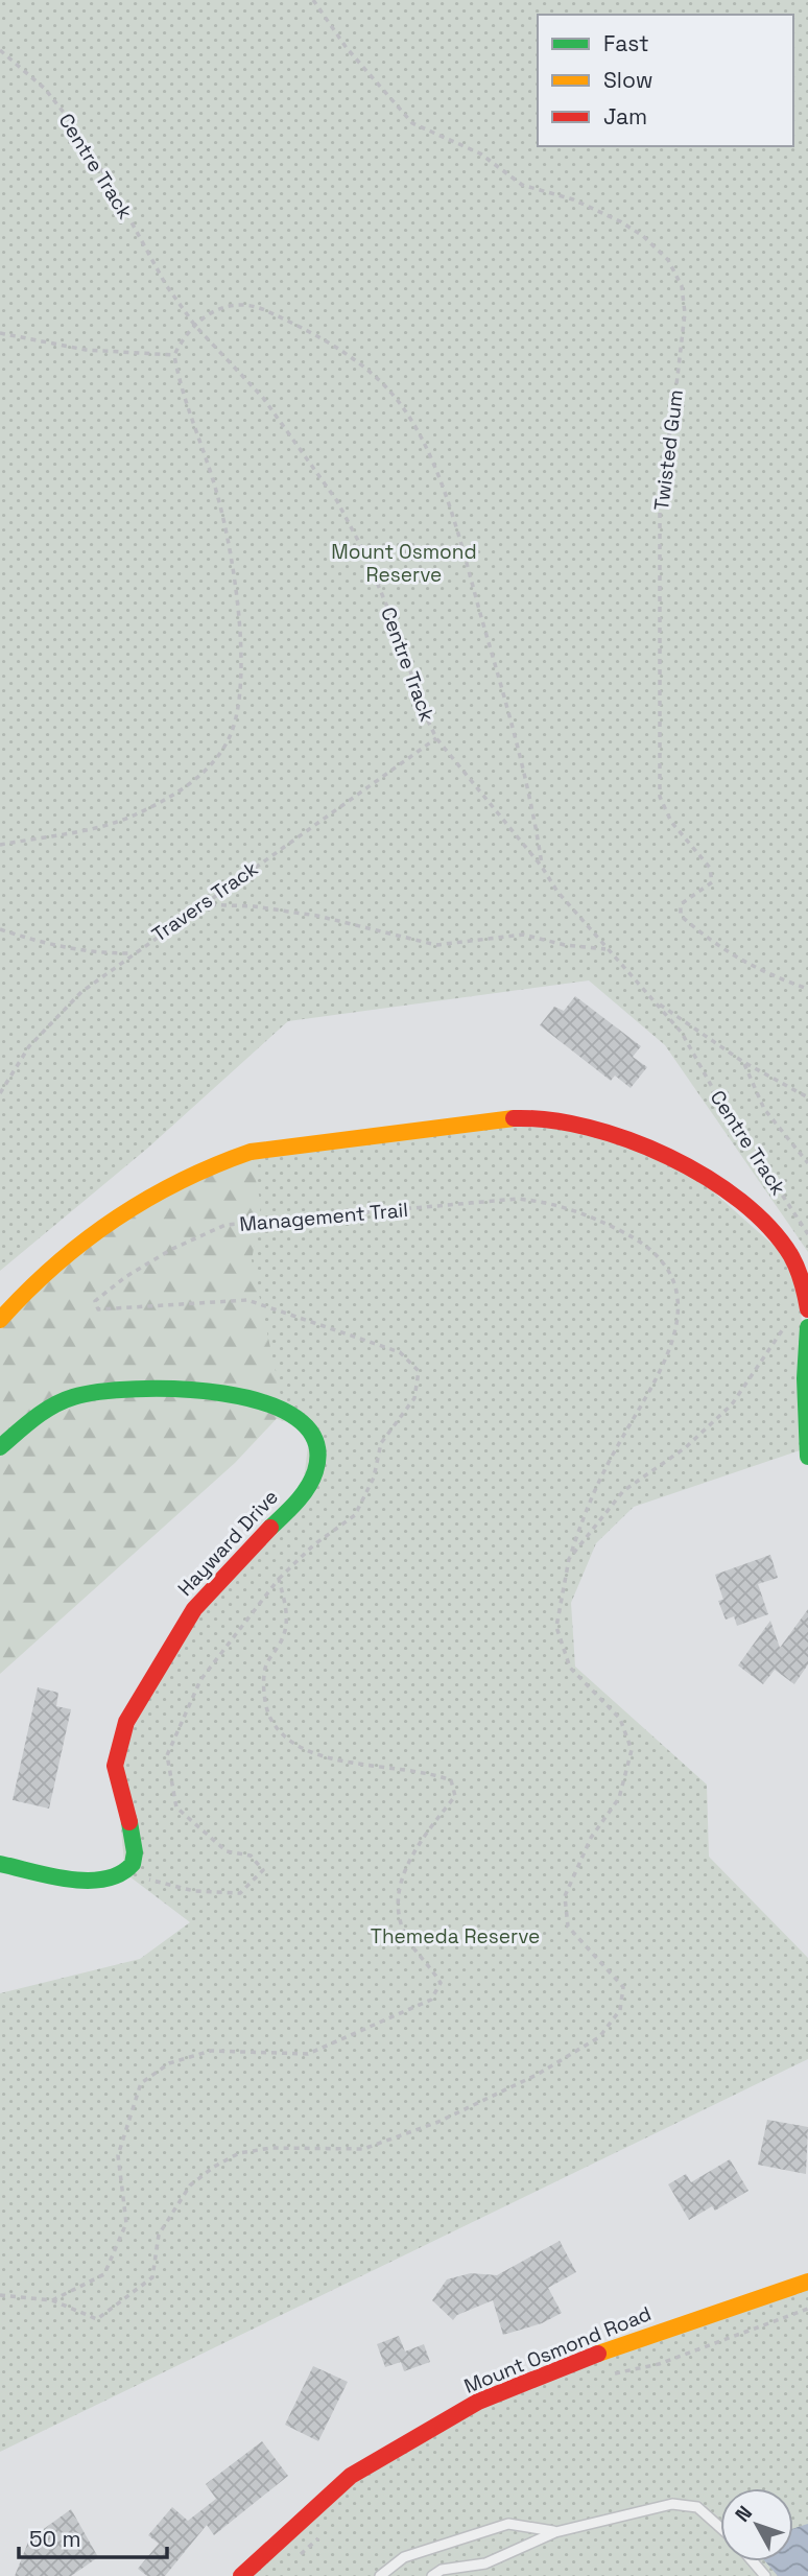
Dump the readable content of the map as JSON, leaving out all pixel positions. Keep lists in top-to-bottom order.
{
  "streets": {
    "street": ["Hayward Drive", "Mount Osmond Road"],
    "path": [
      "Centre Track",
      "Twisted Gum",
      "Travers Track",
      "Management Trail"
    ]
  },
  "crossings": [
    ["Centre Track", "Travers Track"]
  ],
  "parks": ["Mount Osmond Reserve", "Themeda Reserve"],
  "legend": ["Fast", "Slow", "Jam"],
  "scale_bar": "50 m",
  "north": "top left"
}
